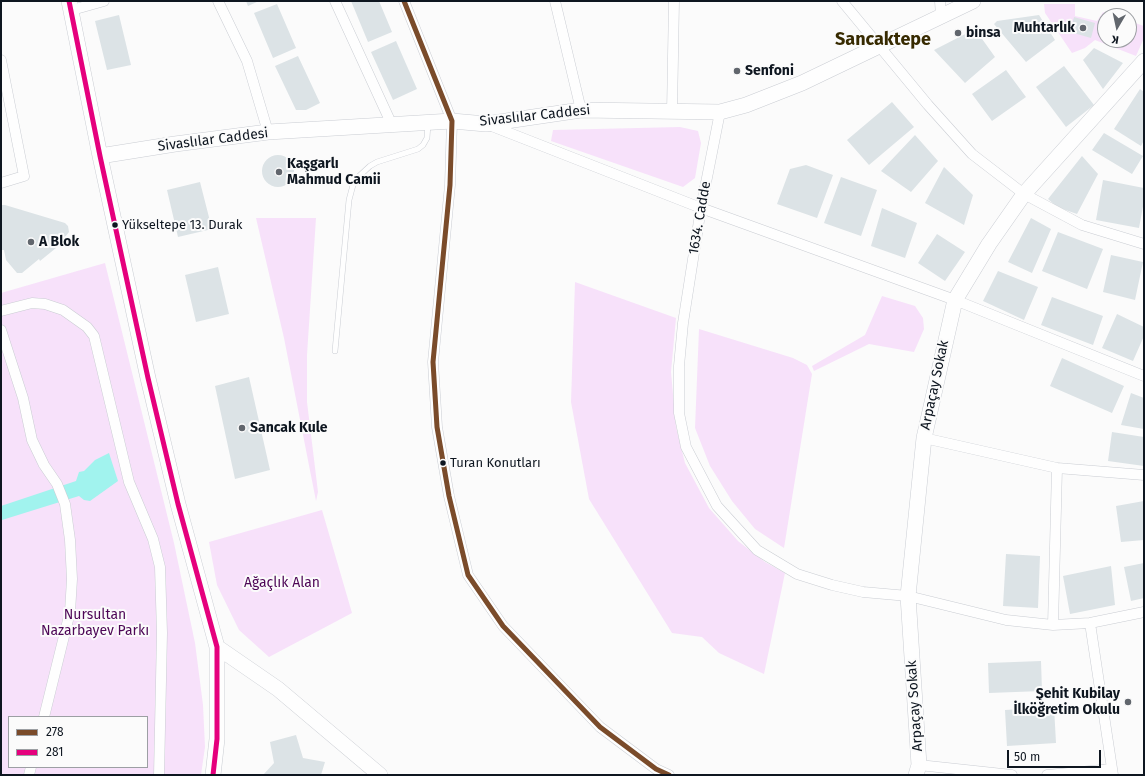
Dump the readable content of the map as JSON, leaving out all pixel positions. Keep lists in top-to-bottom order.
{
  "streets": {
    "main road": ["Sivaslılar Caddesi", "Arpaçay Sokak"],
    "street": ["1634. Cadde"]
  },
  "crossings": [
    ["Sivaslılar Caddesi", "1634. Cadde"],
    ["1634. Cadde", "Arpaçay Sokak"]
  ],
  "districts": ["Sancaktepe"],
  "parks": ["Ağaçlık Alan", "Nursultan Nazarbayev Parkı"],
  "places": [
    "Muhtarlık",
    "binsa",
    "Senfoni",
    "Kaşgarlı Mahmud Camii",
    "Yükseltepe 13. Durak",
    "A Blok",
    "Sancak Kule",
    "Turan Konutları",
    "Şehit Kubilay İlköğretim Okulu"
  ],
  "lines": ["transit line 278", "transit line 281"],
  "legend": ["278", "281"],
  "scale_bar": "50 m",
  "north": "bottom"
}
